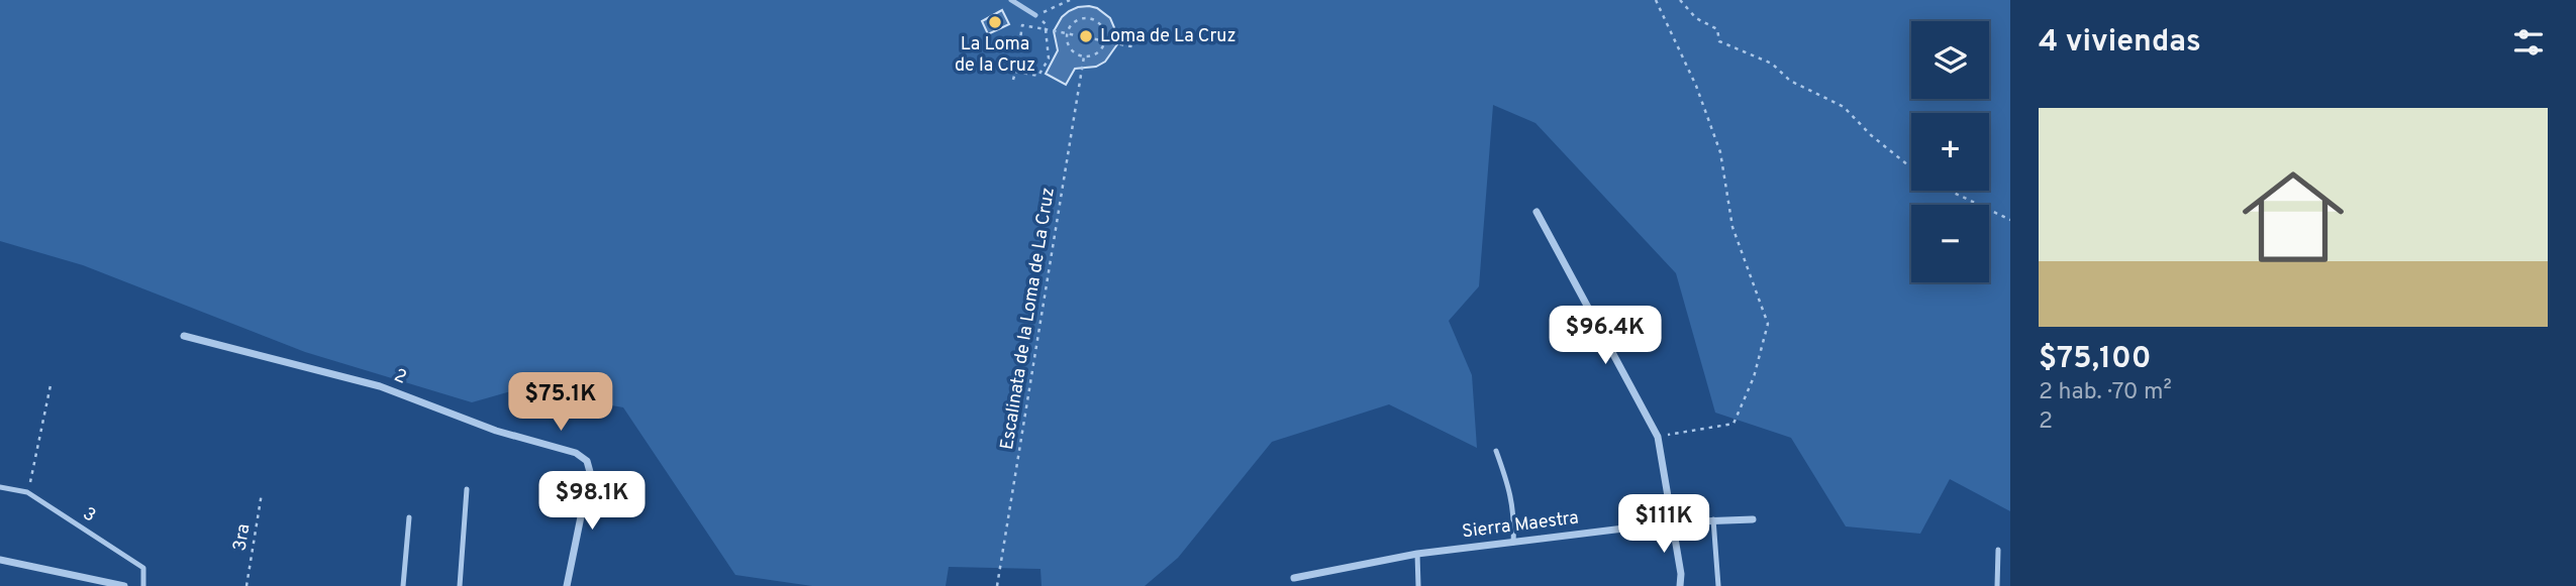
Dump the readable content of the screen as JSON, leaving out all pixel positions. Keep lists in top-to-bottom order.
{
  "streets": {
    "street": ["2", "Sierra Maestra"],
    "lane": ["3"],
    "path": ["Escalinata de la Loma de La Cruz", "3ra"]
  },
  "places": ["La Loma de la Cruz", "Loma de La Cruz"],
  "page": {
    "heading": "4 viviendas",
    "map_buttons": ["+", "−"],
    "list": [
      {
        "name": "$75,100",
        "note": "2 hab. · 70 m² · 2"
      }
    ],
    "price": [
      "$96.4K",
      "$75.1K",
      "$98.1K",
      "$111K"
    ]
  }
}
